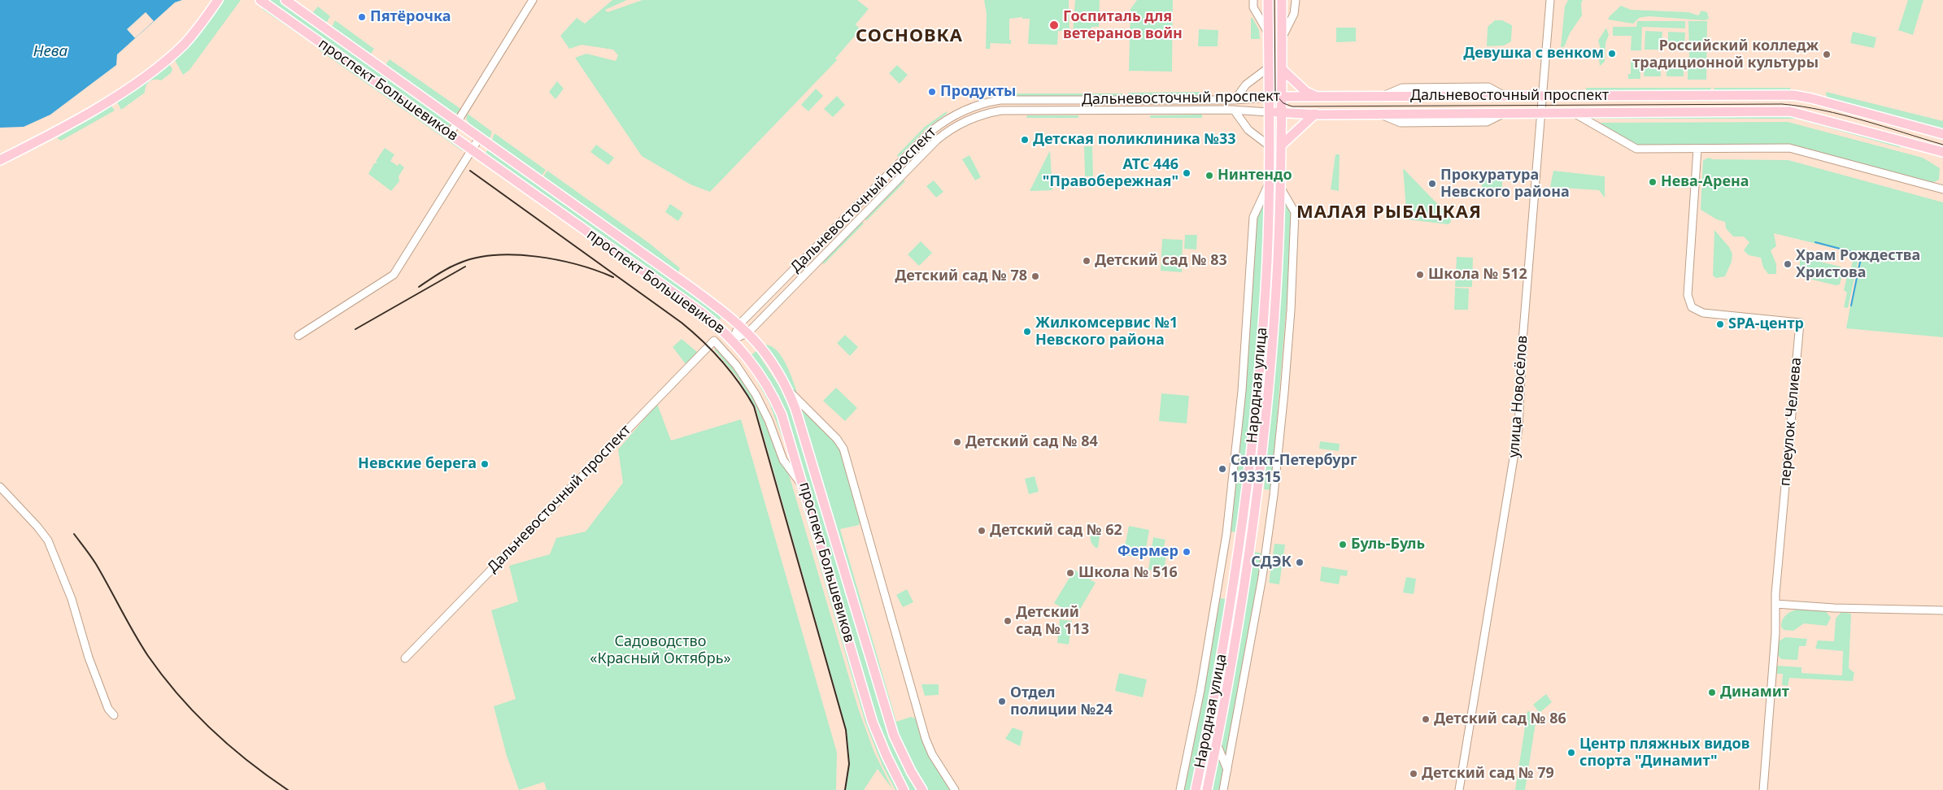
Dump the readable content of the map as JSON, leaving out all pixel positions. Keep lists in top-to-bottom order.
{
  "streets": {
    "main road": ["проспект Большевиков", "Дальневосточный проспект", "Народная улица"],
    "street": ["улица Новосёлов", "переулок Челиева"]
  },
  "crossings": [
    ["проспект Большевиков", "Дальневосточный проспект"],
    ["Дальневосточный проспект", "Народная улица"],
    ["Дальневосточный проспект", "улица Новосёлов"],
    ["Дальневосточный проспект", "переулок Челиева"]
  ],
  "districts": ["СОСНОВКА", "МАЛАЯ РЫБАЦКАЯ"],
  "water": ["Нева"],
  "parks": ["Садоводство «Красный Октябрь»"],
  "places": [
    "Пятёрочка",
    "Госпиталь для ветеранов войн",
    "Девушка с венком",
    "Российский колледж традиционной культуры",
    "Продукты",
    "Детская поликлиника №33",
    "АТС 446 \"Правобережная\"",
    "Нинтендо",
    "Нева-Арена",
    "Прокуратура Невского района",
    "Детский сад № 83",
    "Храм Рождества Христова",
    "Школа № 512",
    "Детский сад № 78",
    "SPA-центр",
    "Жилкомсервис №1 Невского района",
    "Детский сад № 84",
    "Невские берега",
    "Санкт-Петербург 193315",
    "Детский сад № 62",
    "Буль-Буль",
    "Фермер",
    "СДЭК",
    "Школа № 516",
    "Детский сад № 113",
    "Динамит",
    "Отдел полиции №24",
    "Детский сад № 86",
    "Центр пляжных видов спорта \"Динамит\"",
    "Детский сад № 79"
  ]
}
